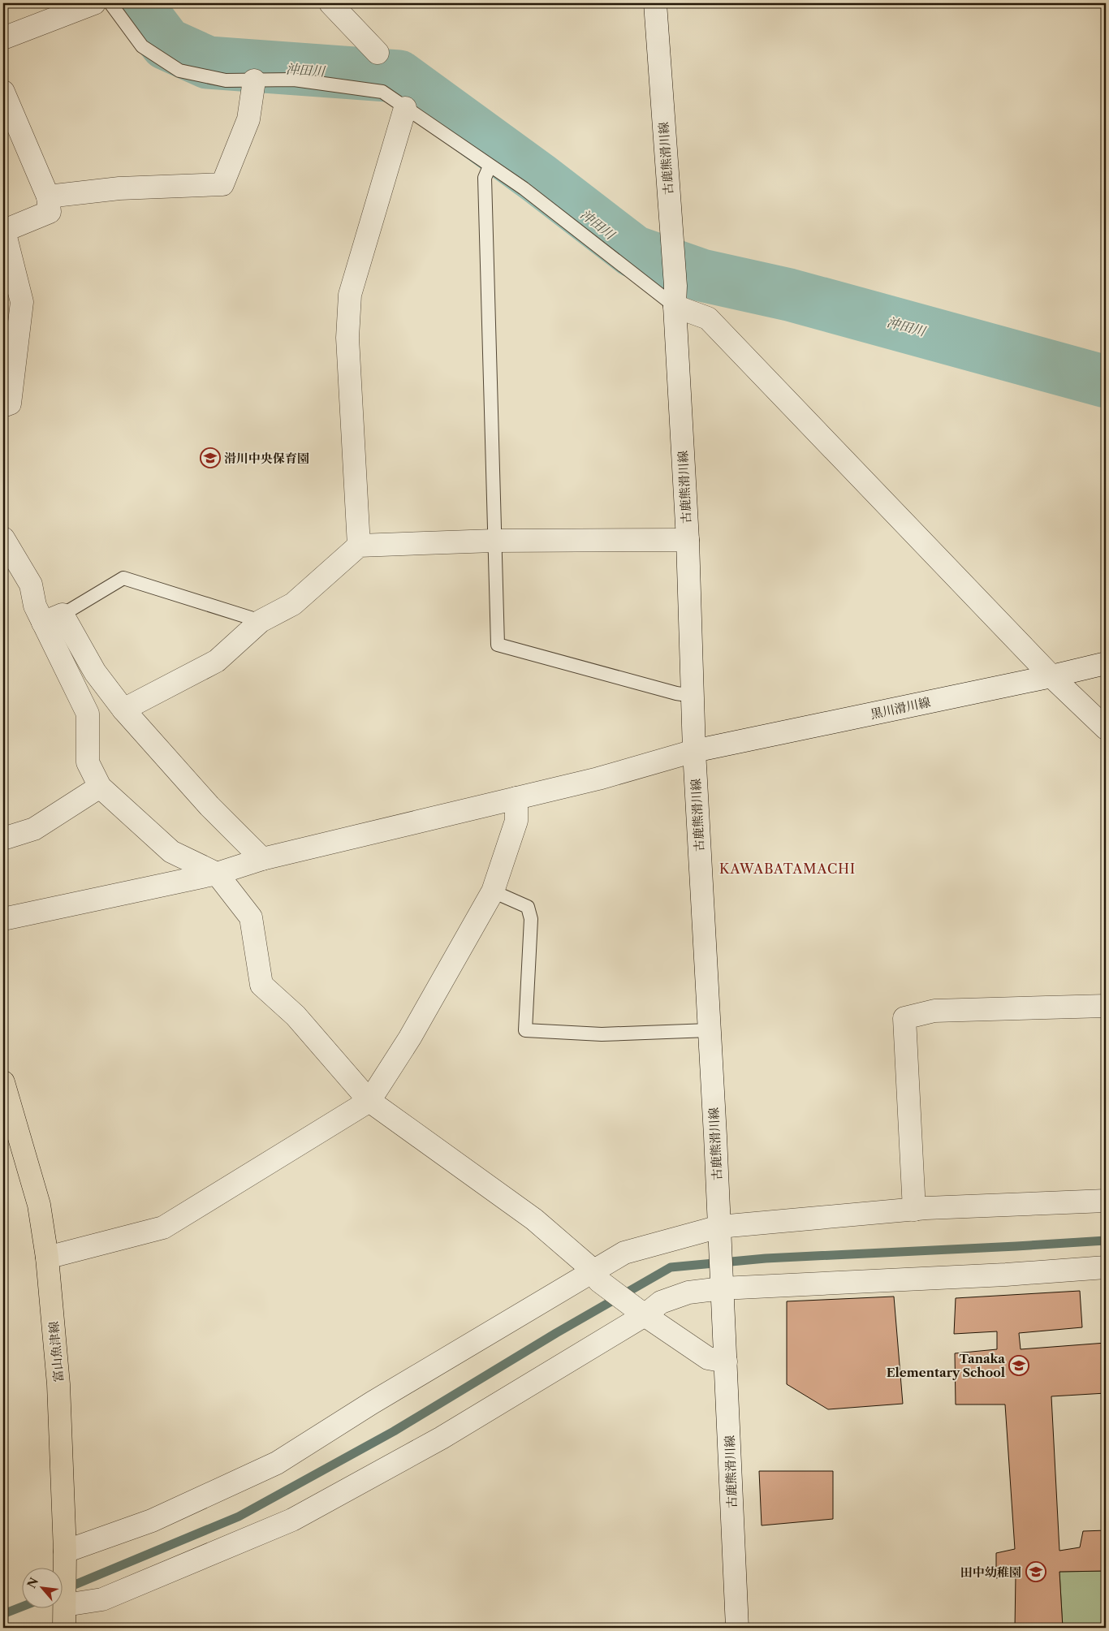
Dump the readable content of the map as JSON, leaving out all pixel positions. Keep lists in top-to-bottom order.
{
  "streets": {
    "main road": ["富山魚津線"],
    "street": ["古鹿熊滑川線", "黒川滑川線"]
  },
  "crossings": [
    ["古鹿熊滑川線", "黒川滑川線"]
  ],
  "districts": ["KAWABATAMACHI"],
  "water": ["沖田川"],
  "places": {
    "school or university": ["滑川中央保育園", "Tanaka Elementary School", "田中幼稚園"]
  },
  "north": "top left"
}
